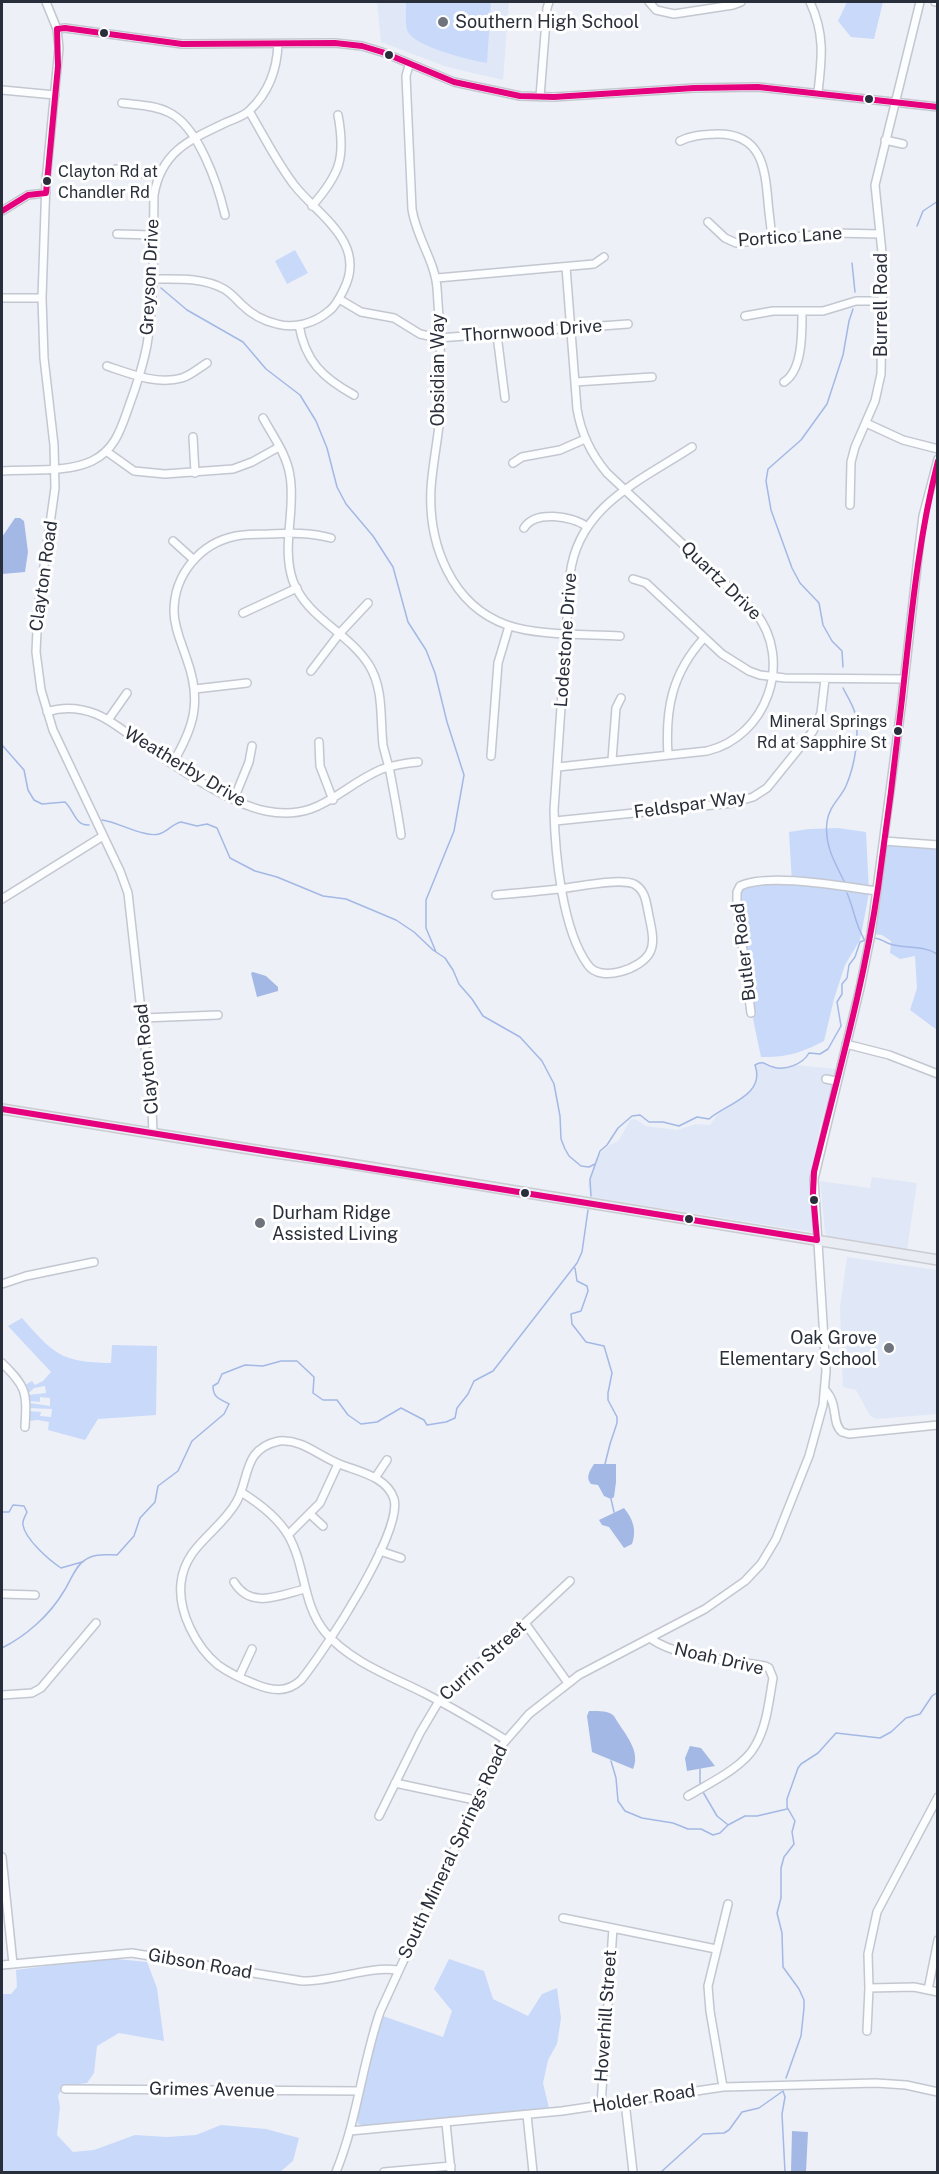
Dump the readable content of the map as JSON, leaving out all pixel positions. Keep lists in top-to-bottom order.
{
  "streets": {
    "street": [
      "Portico Lane",
      "Greyson Drive",
      "Burrell Road",
      "Thornwood Drive",
      "Obsidian Way",
      "Clayton Road",
      "Quartz Drive",
      "Lodestone Drive",
      "Weatherby Drive",
      "Feldspar Way",
      "Butler Road",
      "Noah Drive",
      "Currin Street",
      "South Mineral Springs Road",
      "Gibson Road",
      "Hoverhill Street",
      "Grimes Avenue",
      "Holder Road"
    ]
  },
  "crossings": [
    ["Portico Lane", "Burrell Road"],
    ["Thornwood Drive", "Obsidian Way"],
    ["Thornwood Drive", "Quartz Drive"],
    ["Obsidian Way", "Lodestone Drive"],
    ["Clayton Road", "Weatherby Drive"],
    ["Quartz Drive", "Lodestone Drive"],
    ["Lodestone Drive", "Feldspar Way"],
    ["Butler Road", "South Mineral Springs Road"],
    ["Noah Drive", "South Mineral Springs Road"],
    ["South Mineral Springs Road", "Gibson Road"],
    ["South Mineral Springs Road", "Grimes Avenue"],
    ["South Mineral Springs Road", "Holder Road"],
    ["Hoverhill Street", "Holder Road"]
  ],
  "places": [
    "Southern High School",
    "Clayton Rd at Chandler Rd",
    "Mineral Springs Rd at Sapphire St",
    "Durham Ridge Assisted Living",
    "Oak Grove Elementary School"
  ]
}
